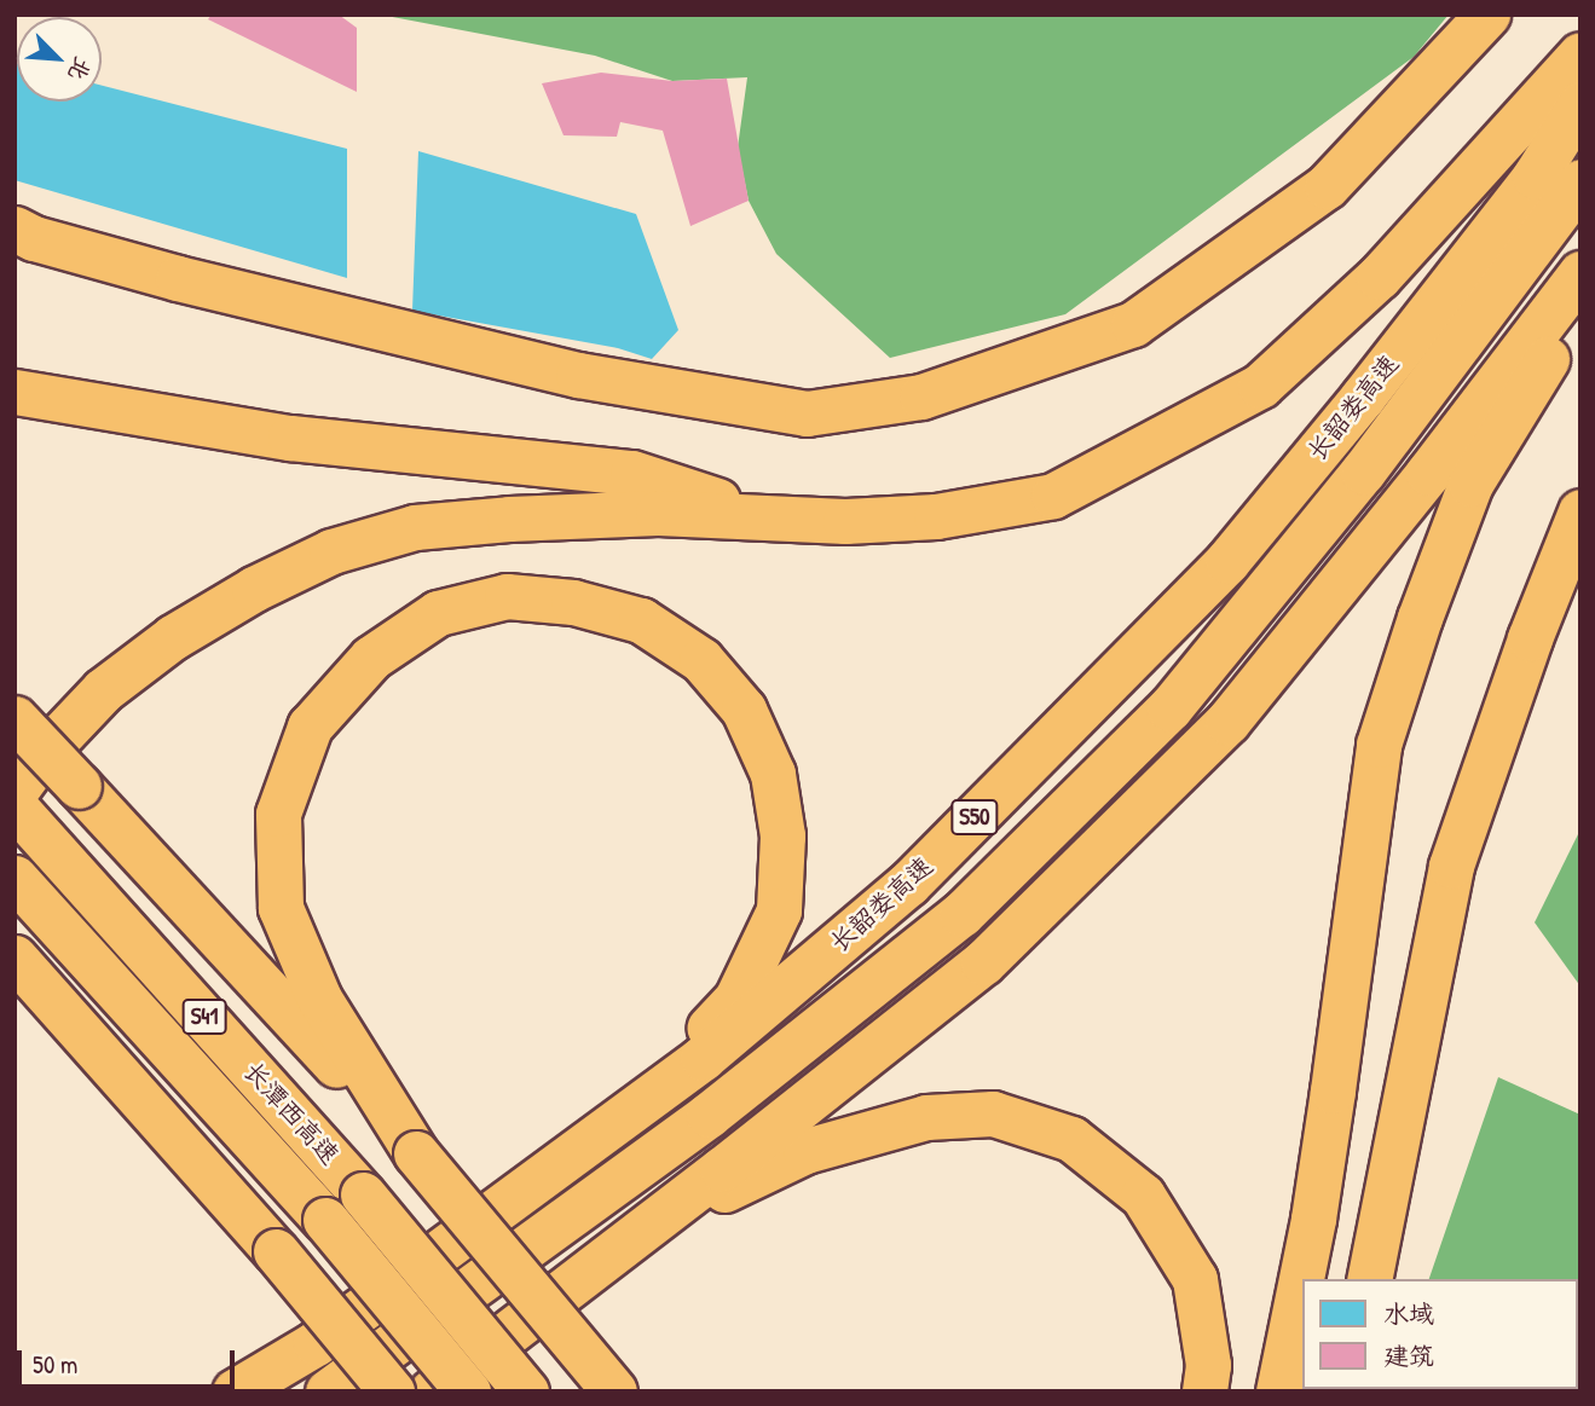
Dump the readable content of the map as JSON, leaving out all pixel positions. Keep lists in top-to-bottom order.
{
  "streets": {
    "highway": [
      "长韶娄高速",
      "S50",
      "S41",
      "长潭西高速"
    ]
  },
  "legend": ["水域", "建筑"],
  "scale_bar": "50 m",
  "north": "bottom right"
}
